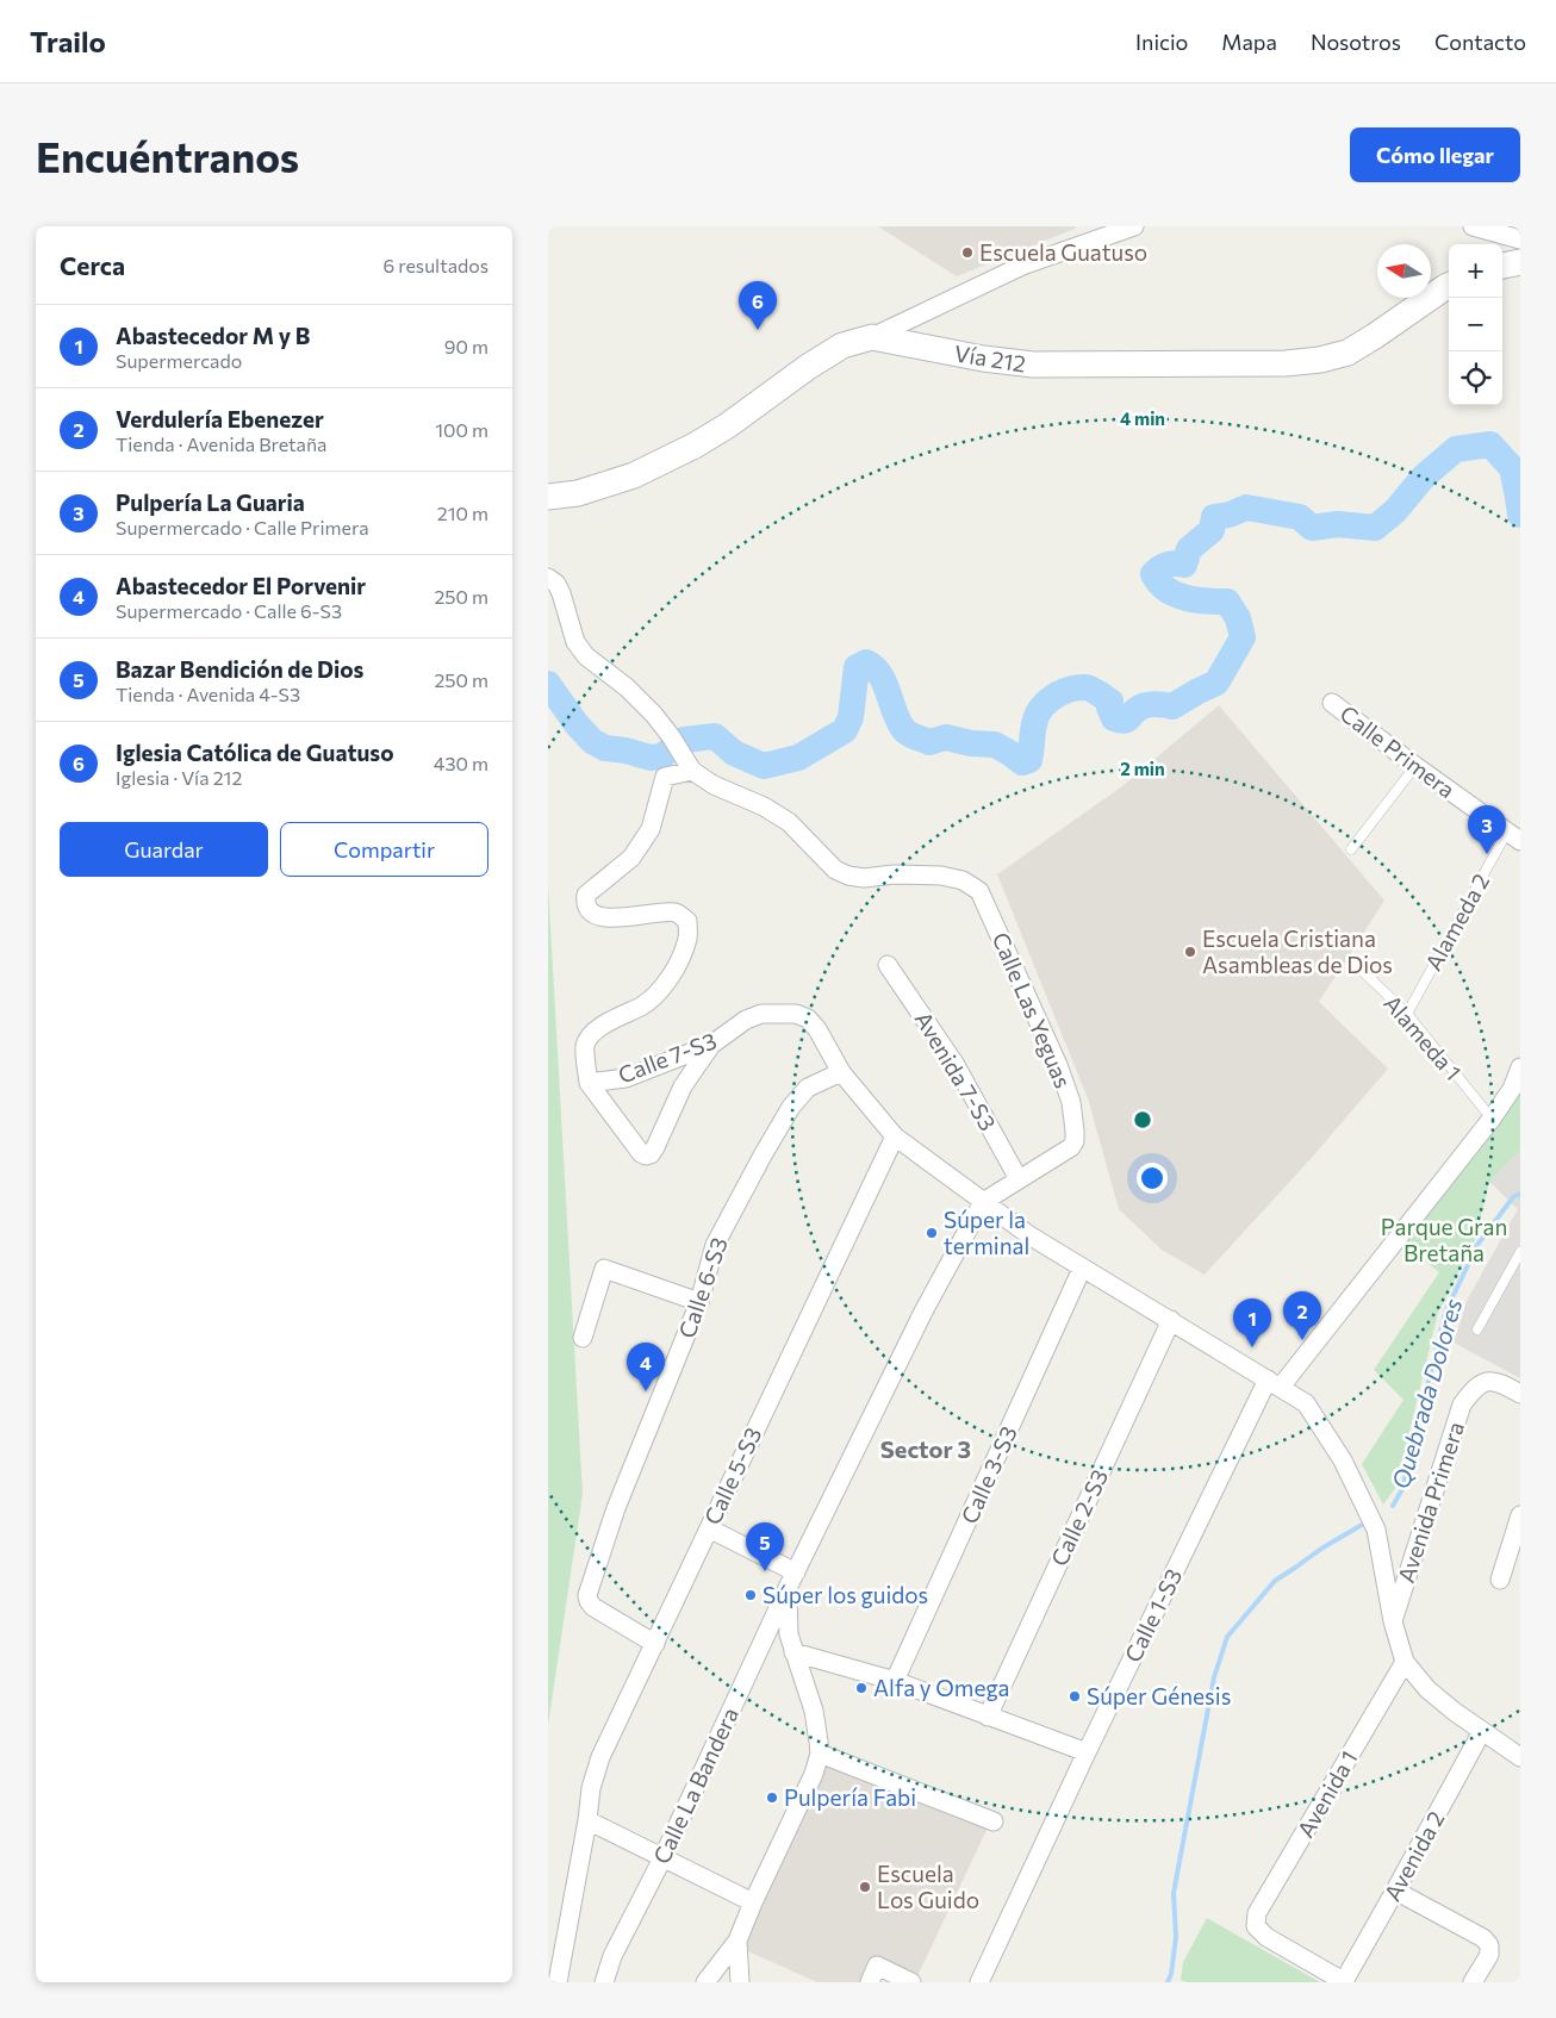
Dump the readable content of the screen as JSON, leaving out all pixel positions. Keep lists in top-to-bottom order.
{
  "streets": {
    "main road": ["Vía 212"],
    "street": [
      "Calle Primera",
      "Calle Las Yeguas",
      "Calle 7-S3",
      "Avenida 7-S3",
      "Calle 6-S3",
      "Calle 3-S3",
      "Calle 5-S3",
      "Avenida Primera",
      "Calle 2-S3",
      "Calle 1-S3",
      "Calle La Bandera",
      "Avenida 1",
      "Avenida 2"
    ],
    "lane": ["Alameda 2", "Alameda 1"]
  },
  "crossings": [
    ["Calle Primera", "Alameda 2"],
    ["Alameda 2", "Alameda 1"],
    ["Calle Las Yeguas", "Calle 7-S3"],
    ["Calle Las Yeguas", "Avenida 7-S3"],
    ["Calle Las Yeguas", "Calle La Bandera"],
    ["Alameda 1", "Calle 1-S3"],
    ["Calle 7-S3", "Calle 6-S3"],
    ["Calle 7-S3", "Calle 5-S3"],
    ["Calle 7-S3", "Calle La Bandera"],
    ["Calle 6-S3", "Calle 5-S3"],
    ["Avenida 1", "Avenida 2"]
  ],
  "districts": ["Sector 3"],
  "water": ["Quebrada Dolores"],
  "parks": ["Parque Gran Bretaña"],
  "places": [
    "Escuela Guatuso",
    "Escuela Cristiana Asambleas de Dios",
    "Súper la terminal",
    "Súper los guidos",
    "Alfa y Omega",
    "Súper Génesis",
    "Pulpería Fabi",
    "Escuela Los Guido"
  ],
  "north": "left",
  "page": {
    "header": "Trailo",
    "nav": [
      "Inicio",
      "Mapa",
      "Nosotros",
      "Contacto"
    ],
    "buttons": [
      "Cómo llegar",
      ["Guardar", "Compartir"]
    ],
    "title": "Encuéntranos",
    "heading": ["Cerca", "6 resultados"],
    "map_buttons": ["+", "−"],
    "pins": [
      "6",
      "3",
      "2",
      "1",
      "4",
      "5"
    ],
    "list": [
      {
        "mark": "1",
        "name": "Abastecedor M y B",
        "note": "Supermercado",
        "value": "90 m"
      },
      {
        "mark": "2",
        "name": "Verdulería Ebenezer",
        "note": "Tienda · Avenida Bretaña",
        "value": "100 m"
      },
      {
        "mark": "3",
        "name": "Pulpería La Guaria",
        "note": "Supermercado · Calle Primera",
        "value": "210 m"
      },
      {
        "mark": "4",
        "name": "Abastecedor El Porvenir",
        "note": "Supermercado · Calle 6-S3",
        "value": "250 m"
      },
      {
        "mark": "5",
        "name": "Bazar Bendición de Dios",
        "note": "Tienda · Avenida 4-S3",
        "value": "250 m"
      },
      {
        "mark": "6",
        "name": "Iglesia Católica de Guatuso",
        "note": "Iglesia · Vía 212",
        "value": "430 m"
      }
    ]
  },
  "rings": ["4 min", "2 min"]
}
